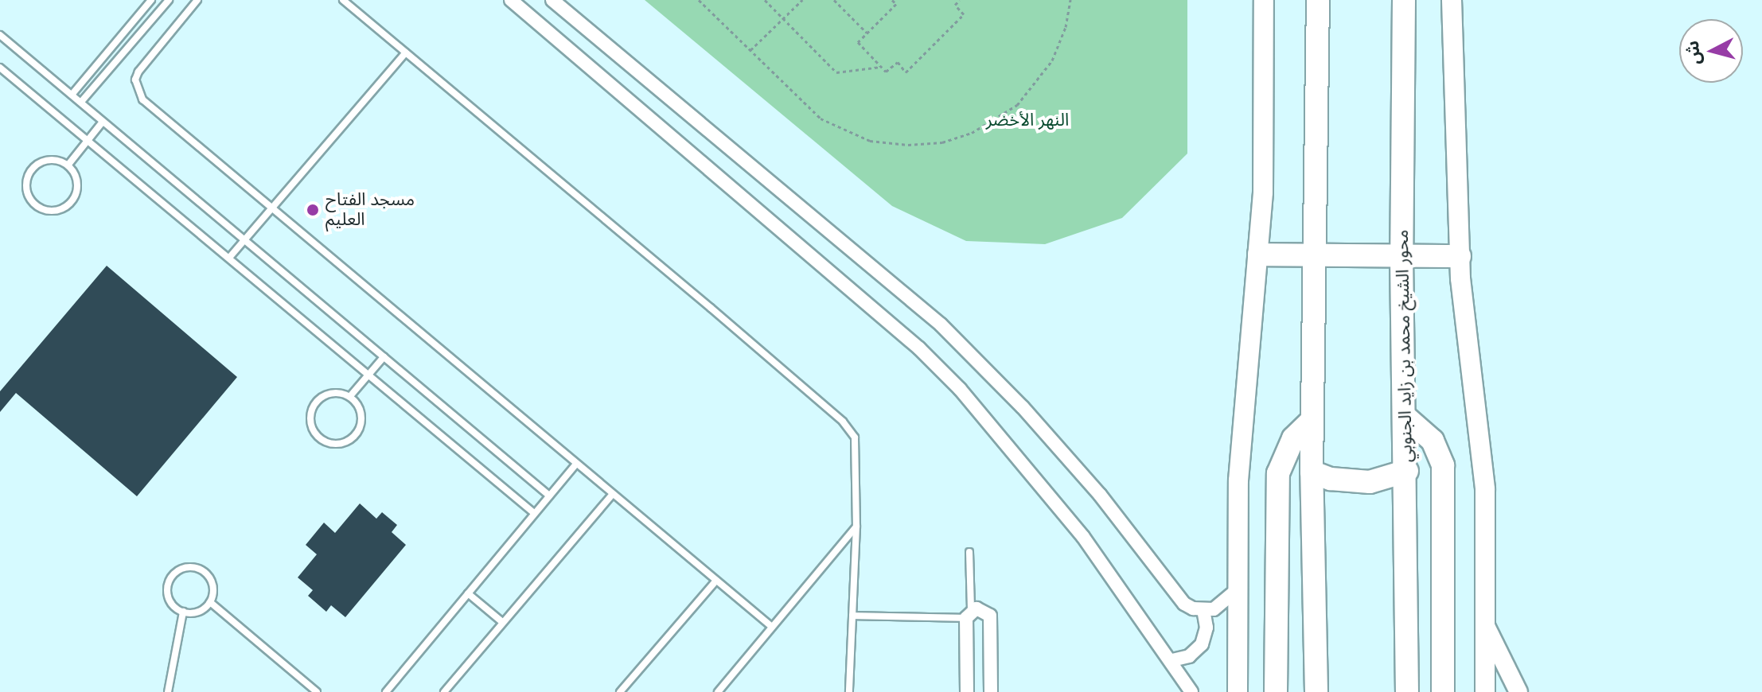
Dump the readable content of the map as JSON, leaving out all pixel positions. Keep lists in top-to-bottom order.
{
  "streets": {
    "highway": ["محور الشيخ محمد بن زايد الجنوبي"]
  },
  "parks": ["النهر الأخضر"],
  "places": ["مسجد الفتاح العليم"],
  "north": "left"
}
